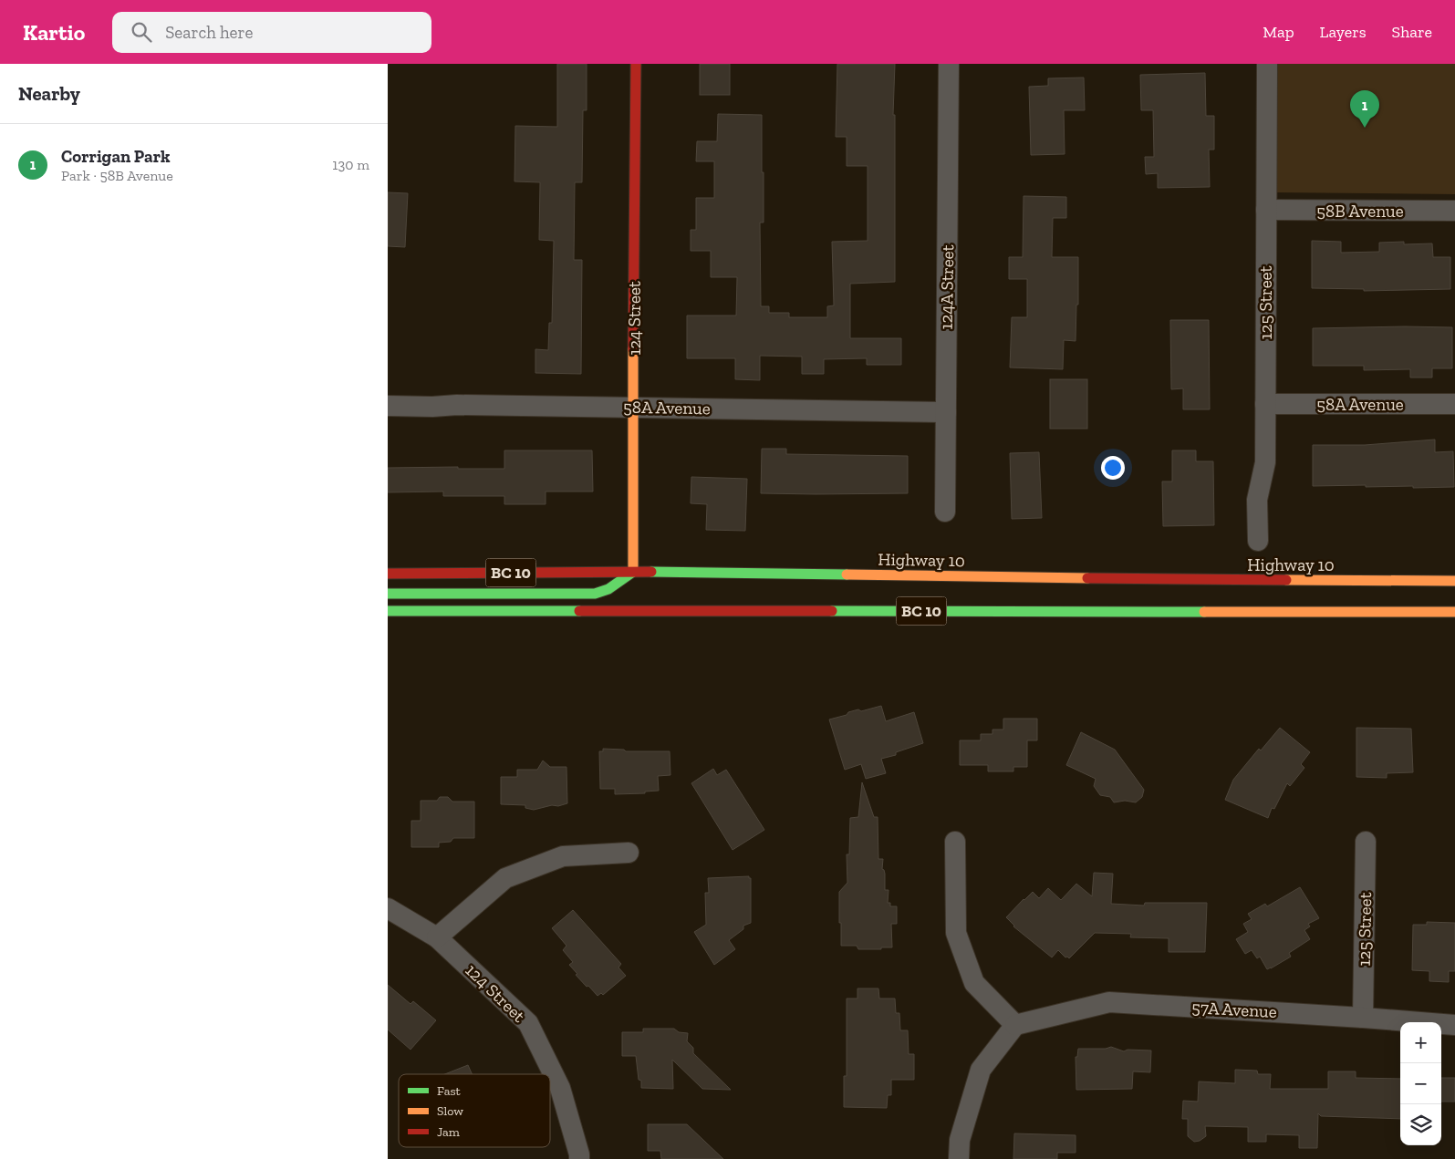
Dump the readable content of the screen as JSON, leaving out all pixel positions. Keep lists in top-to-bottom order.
{
  "streets": {
    "main road": ["124 Street", "Highway 10", "BC 10"],
    "street": [
      "58B Avenue",
      "124A Street",
      "125 Street",
      "58A Avenue",
      "57A Avenue"
    ]
  },
  "crossings": [
    ["58B Avenue", "125 Street"],
    ["124A Street", "58A Avenue"],
    ["125 Street", "58A Avenue"],
    ["125 Street", "57A Avenue"],
    ["124 Street", "58A Avenue"],
    ["124 Street", "Highway 10"]
  ],
  "legend": ["Fast", "Slow", "Jam"],
  "page": {
    "header": "Kartio",
    "search": "Search here",
    "nav": ["Map", "Layers", "Share"],
    "heading": "Nearby",
    "pins": "1",
    "list": [
      {
        "mark": "1",
        "name": "Corrigan Park",
        "note": "Park · 58B Avenue",
        "value": "130 m"
      }
    ],
    "map_buttons": ["+", "−"]
  }
}
